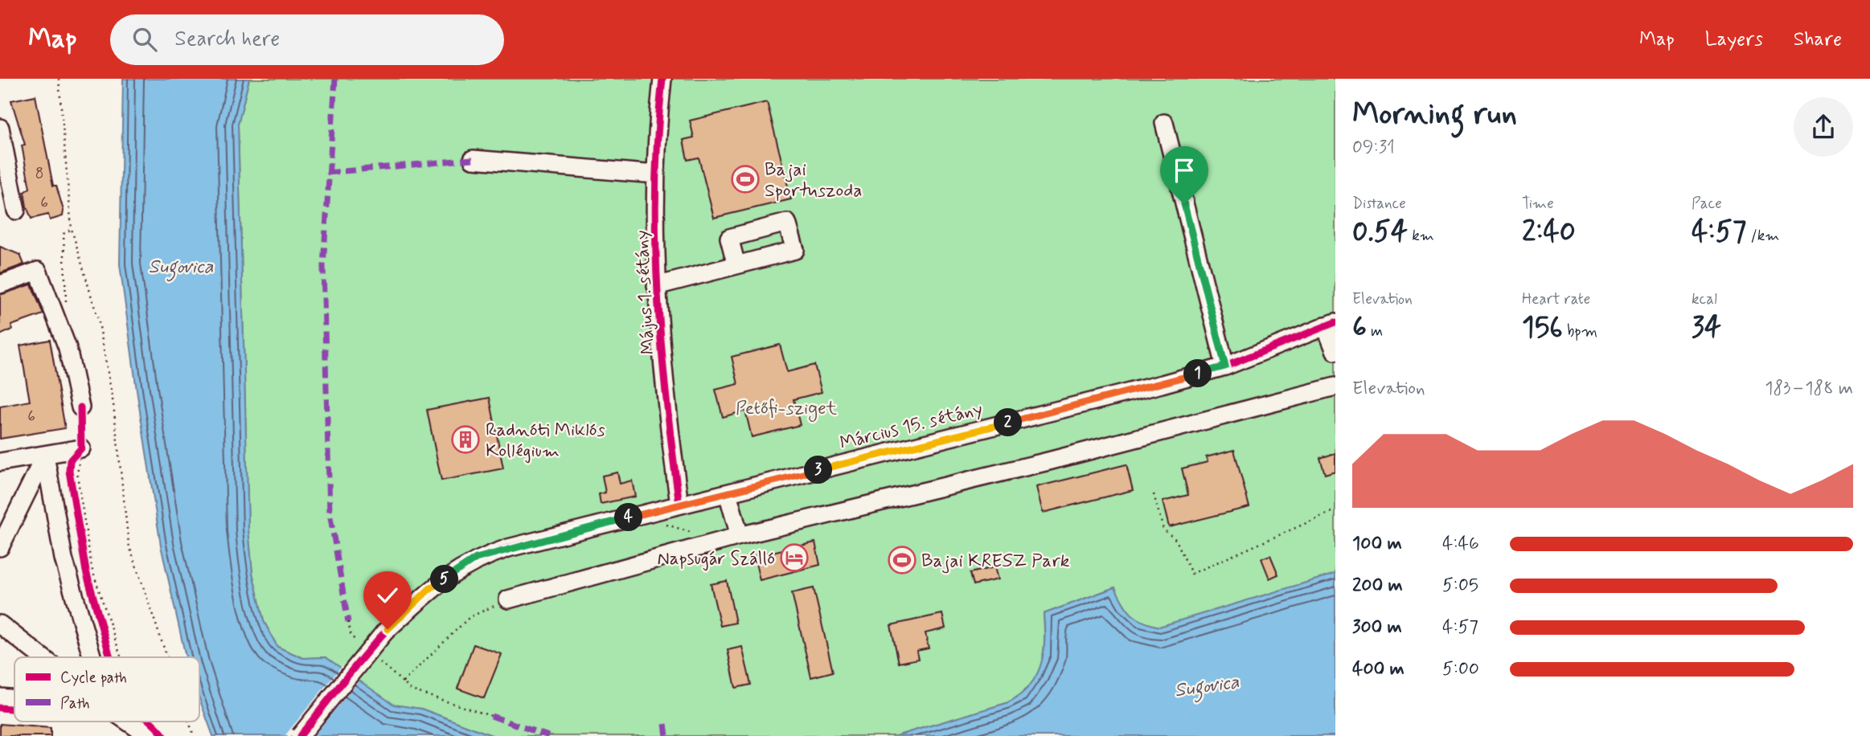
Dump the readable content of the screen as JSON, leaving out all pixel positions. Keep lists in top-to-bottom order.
{
  "streets": {
    "street": ["Május 1. sétány", "Március 15. sétány"]
  },
  "crossings": [
    ["Május 1. sétány", "Március 15. sétány"]
  ],
  "water": ["Sugovica"],
  "parks": ["Petőfi-sziget"],
  "places": {
    "sports": ["Bajai Sportuszoda", "Bajai KRESZ Park"],
    "building": ["Radnóti Miklós Kollégium"],
    "hotel": ["Napsugár Szálló"]
  },
  "house_numbers": ["8", "6", "6"],
  "legend": ["Cycle path", "Path"],
  "page": {
    "header": "Map",
    "search": "Search here",
    "nav": ["Map", "Layers", "Share"],
    "heading": ["Morning run", "09:31"],
    "stats": [
      ["Distance", "0.54 km"],
      ["Time", "2:40"],
      ["Pace", "4:57 /km"],
      ["Elevation", "6 m"],
      ["Heart rate", "156 bpm"],
      ["kcal", "34"]
    ],
    "pins": [
      "1",
      "2",
      "3",
      "4",
      "5"
    ],
    "chart": ["Elevation", "183–188 m"],
    "list": [
      {
        "name": "100 m",
        "note": "4:46"
      },
      {
        "name": "200 m",
        "note": "5:05"
      },
      {
        "name": "300 m",
        "note": "4:57"
      },
      {
        "name": "400 m",
        "note": "5:00"
      }
    ]
  }
}
